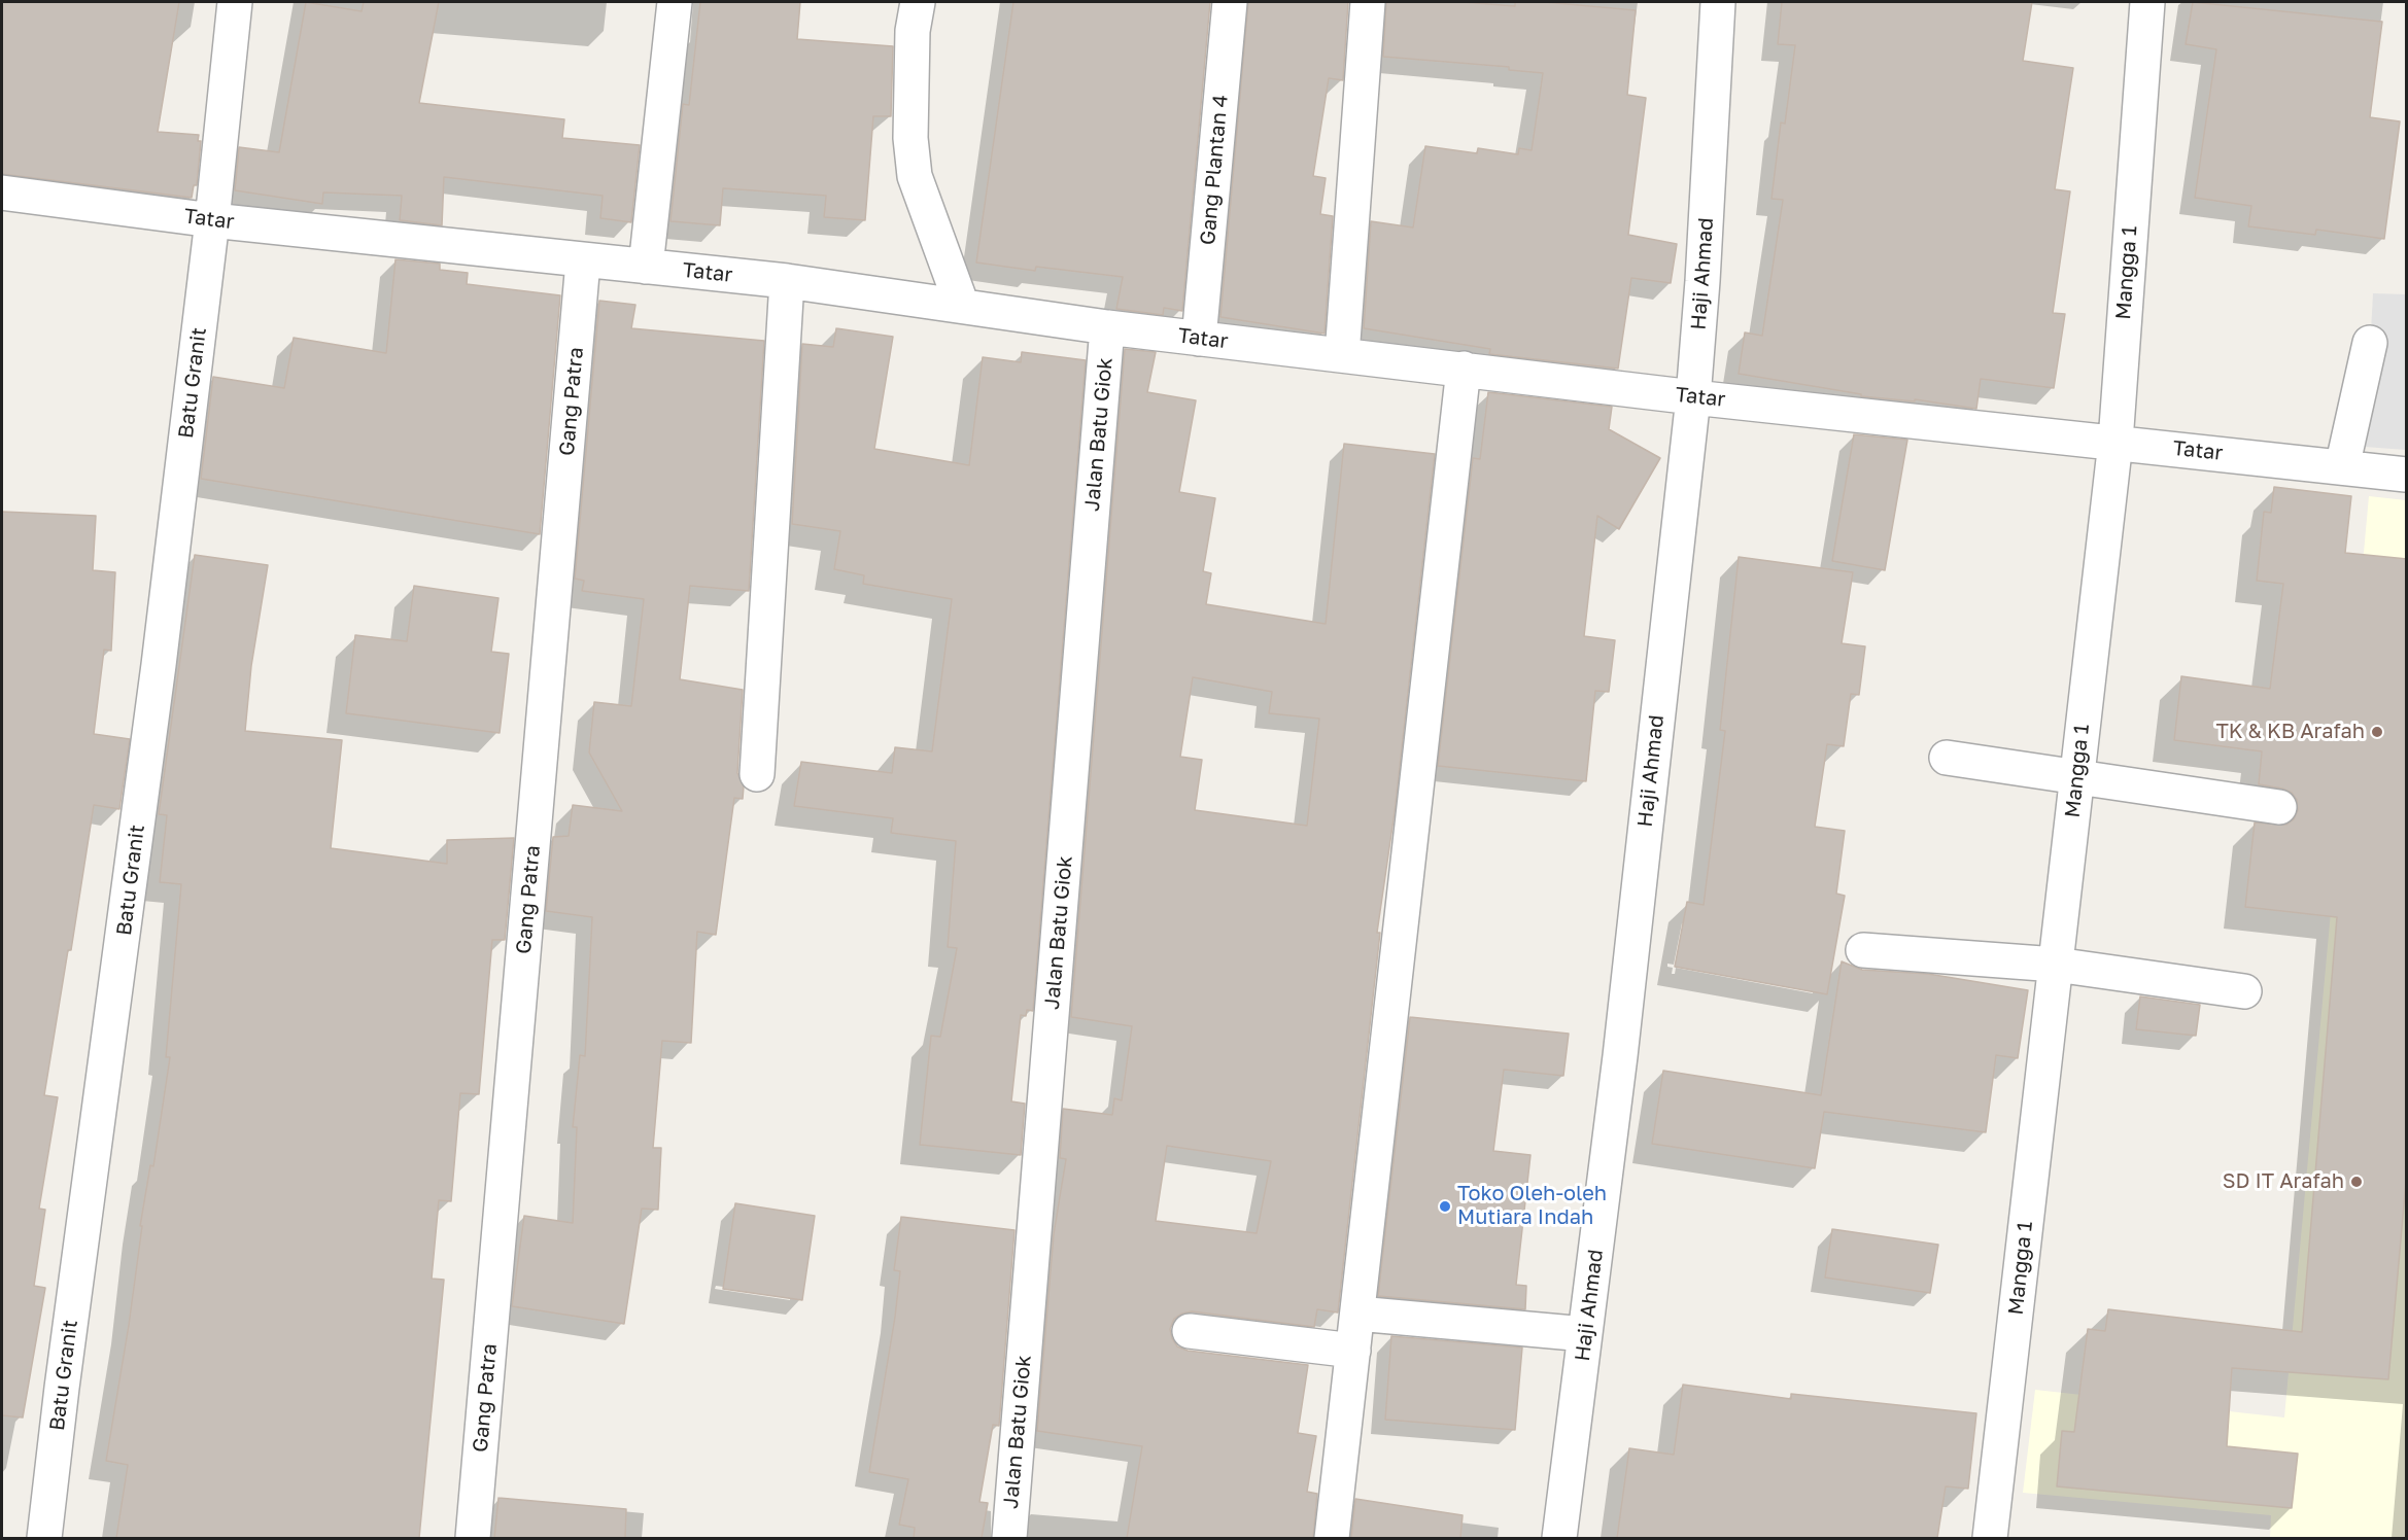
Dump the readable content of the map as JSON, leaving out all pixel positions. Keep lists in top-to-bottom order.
{
  "streets": {
    "street": [
      "Gang Plantan 4",
      "Tatar",
      "Mangga 1",
      "Haji Ahmad",
      "Batu Granit",
      "Gang Patra",
      "Jalan Batu Giok"
    ]
  },
  "crossings": [
    ["Gang Plantan 4", "Tatar"],
    ["Tatar", "Mangga 1"],
    ["Tatar", "Haji Ahmad"],
    ["Tatar", "Batu Granit"],
    ["Tatar", "Gang Patra"],
    ["Tatar", "Jalan Batu Giok"]
  ],
  "places": ["TK & KB Arafah", "SD IT Arafah", "Toko Oleh-oleh Mutiara Indah"]
}
